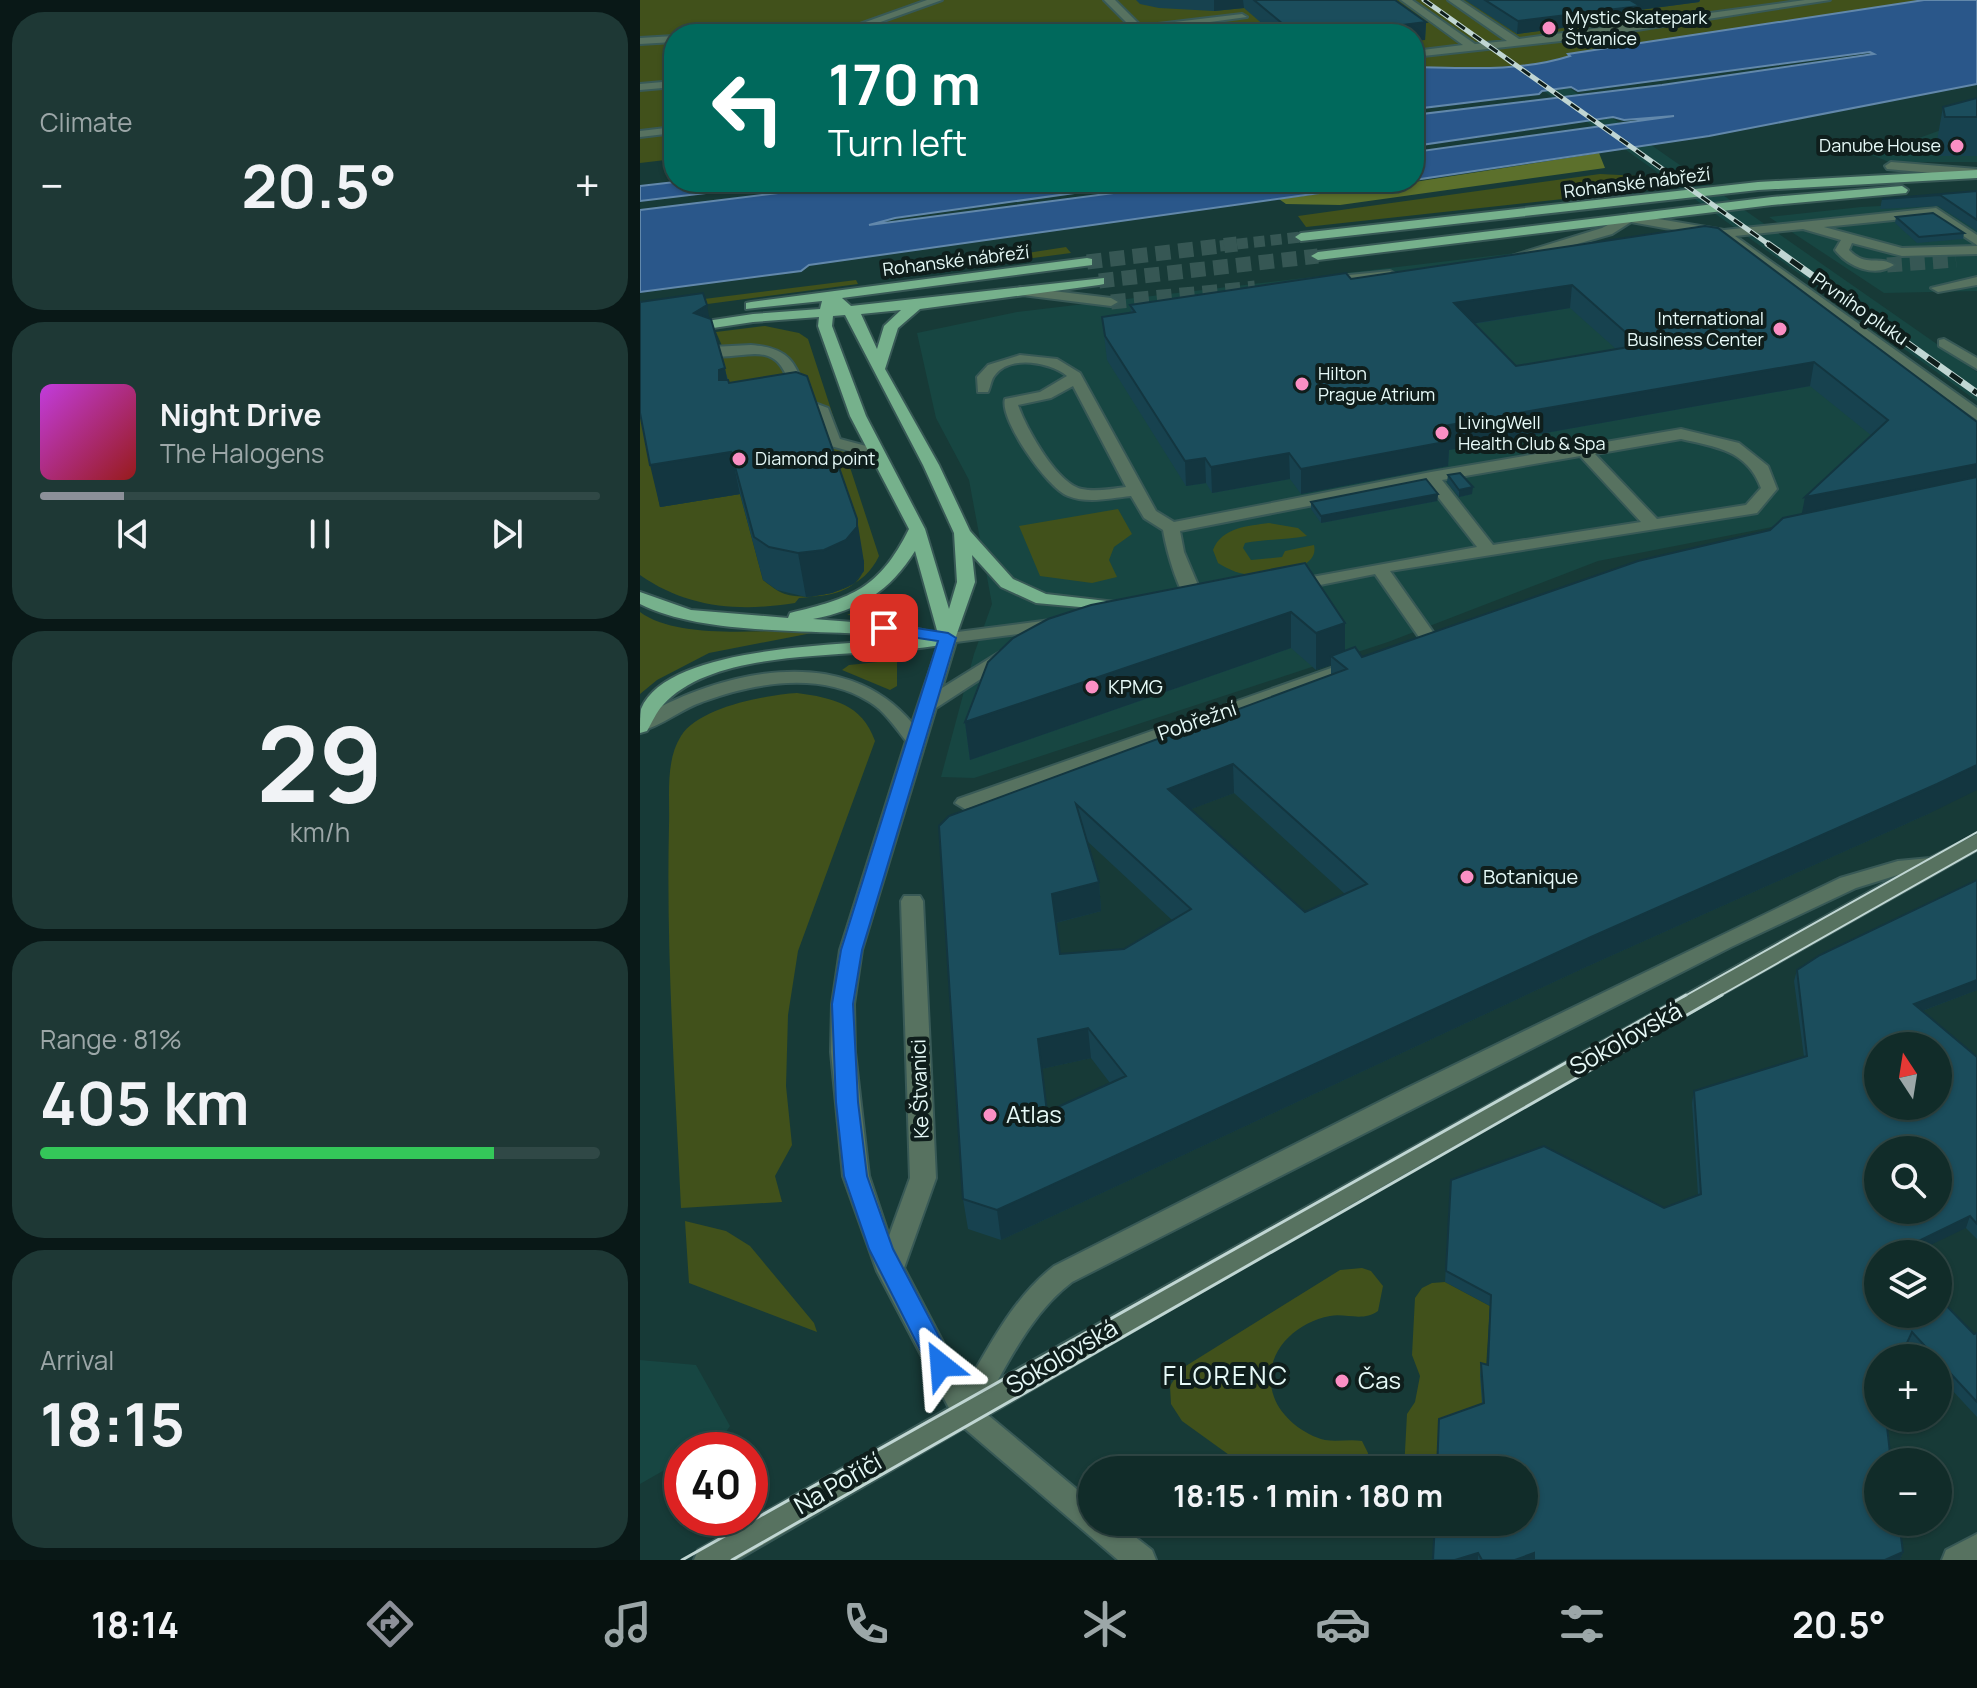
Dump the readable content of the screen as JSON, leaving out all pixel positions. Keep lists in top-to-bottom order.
{
  "streets": {
    "main road": ["Rohanské nábřeží"],
    "street": [
      "Prvního pluku",
      "Pobřežní",
      "Sokolovská",
      "Ke Štvanici",
      "Na Poříčí"
    ]
  },
  "crossings": [
    ["Rohanské nábřeží", "Prvního pluku"],
    ["Sokolovská", "Na Poříčí"]
  ],
  "districts": ["FLORENC"],
  "places": [
    "Mystic Skatepark Štvanice",
    "Danube House",
    "International Business Center",
    "Hilton Prague Atrium",
    "LivingWell Health Club & Spa",
    "Diamond point",
    "KPMG",
    "Botanique",
    "Atlas",
    "Čas"
  ],
  "north": "top",
  "page": {
    "tile": [
      "Climate",
      ["29", "km/h"],
      ["Range · 81%", "405 km"],
      ["Arrival", "18:15"]
    ],
    "turn": ["170 m", "Turn left"],
    "heat": ["−", "20.5°", "+"],
    "song": ["Night Drive", "The Halogens"],
    "map_buttons": ["+", "−"],
    "limit": "40",
    "trip": "18:15 · 1 min · 180 m",
    "tabs": ["18:14", "20.5°"]
  }
}
